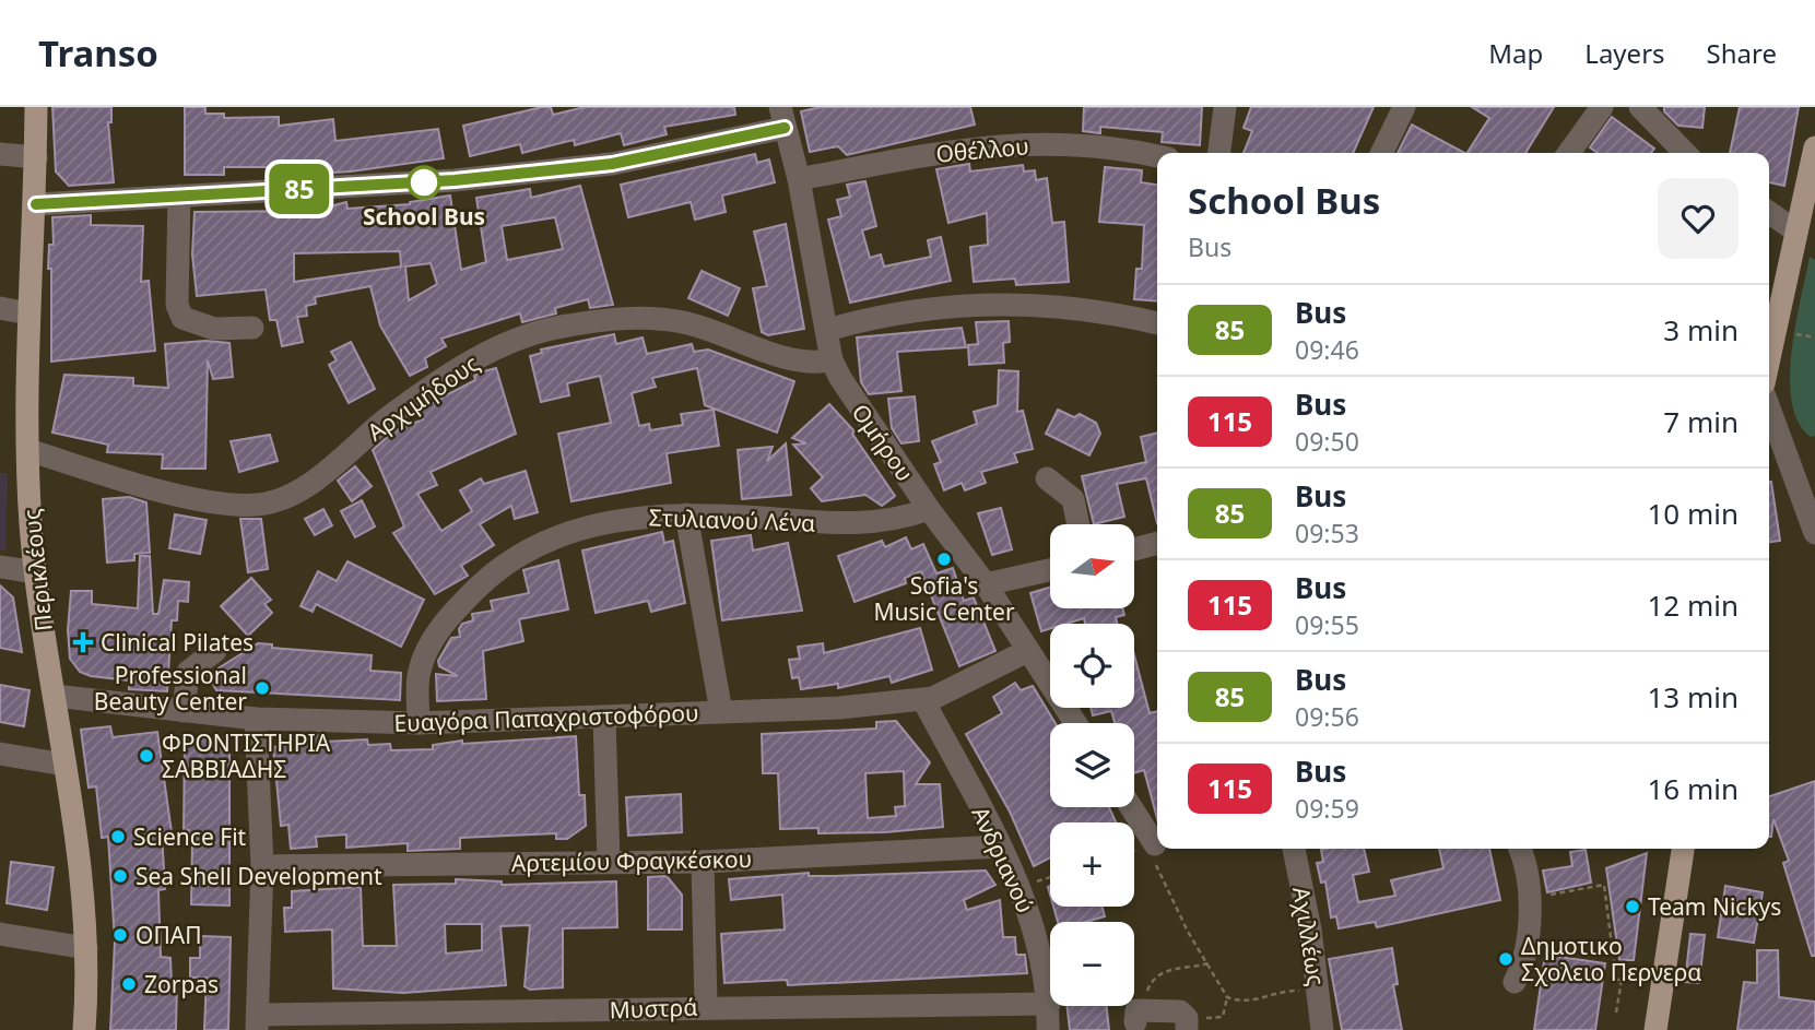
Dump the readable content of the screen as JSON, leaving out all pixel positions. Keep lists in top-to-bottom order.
{
  "streets": {
    "main road": ["Περικλέους"],
    "street": [
      "Οθέλλου",
      "Αρχιμήδους",
      "Ομήρου",
      "Στυλιανού Λένα",
      "Ευαγόρα Παπαχριστοφόρου",
      "Ανδριανού",
      "Αρτεμίου Φραγκέσκου",
      "Αχιλλέως",
      "Μυστρά"
    ]
  },
  "crossings": [
    ["Οθέλλου", "Ομήρου"],
    ["Αρχιμήδους", "Ομήρου"],
    ["Αρχιμήδους", "Περικλέους"],
    ["Ομήρου", "Στυλιανού Λένα"],
    ["Ομήρου", "Ευαγόρα Παπαχριστοφόρου"],
    ["Στυλιανού Λένα", "Ευαγόρα Παπαχριστοφόρου"],
    ["Περικλέους", "Ευαγόρα Παπαχριστοφόρου"],
    ["Ευαγόρα Παπαχριστοφόρου", "Ανδριανού"],
    ["Ανδριανού", "Αρτεμίου Φραγκέσκου"],
    ["Ανδριανού", "Μυστρά"]
  ],
  "places": {
    "other": [
      "School Bus",
      "Sofia's Music Center",
      "Professional Beauty Center",
      "ΦΡΟΝΤΙΣΤΗΡΙΑ ΣΑΒΒΙΑΔΗΣ",
      "Science Fit",
      "Sea Shell Development",
      "Team Nickys",
      "ΟΠΑΠ",
      "Δημοτικο Σχολειο Περνερα",
      "Zorpas"
    ],
    "health": ["Clinical Pilates"]
  },
  "lines": ["bus line 85"],
  "north": "right",
  "page": {
    "header": "Transo",
    "nav": ["Map", "Layers", "Share"],
    "on_map": "85",
    "heading": ["School Bus", "Bus"],
    "list": [
      {
        "mark": "85",
        "name": "Bus",
        "note": "09:46",
        "value": "3 min"
      },
      {
        "mark": "115",
        "name": "Bus",
        "note": "09:50",
        "value": "7 min"
      },
      {
        "mark": "85",
        "name": "Bus",
        "note": "09:53",
        "value": "10 min"
      },
      {
        "mark": "115",
        "name": "Bus",
        "note": "09:55",
        "value": "12 min"
      },
      {
        "mark": "85",
        "name": "Bus",
        "note": "09:56",
        "value": "13 min"
      },
      {
        "mark": "115",
        "name": "Bus",
        "note": "09:59",
        "value": "16 min"
      }
    ],
    "map_buttons": ["+", "−"]
  }
}
